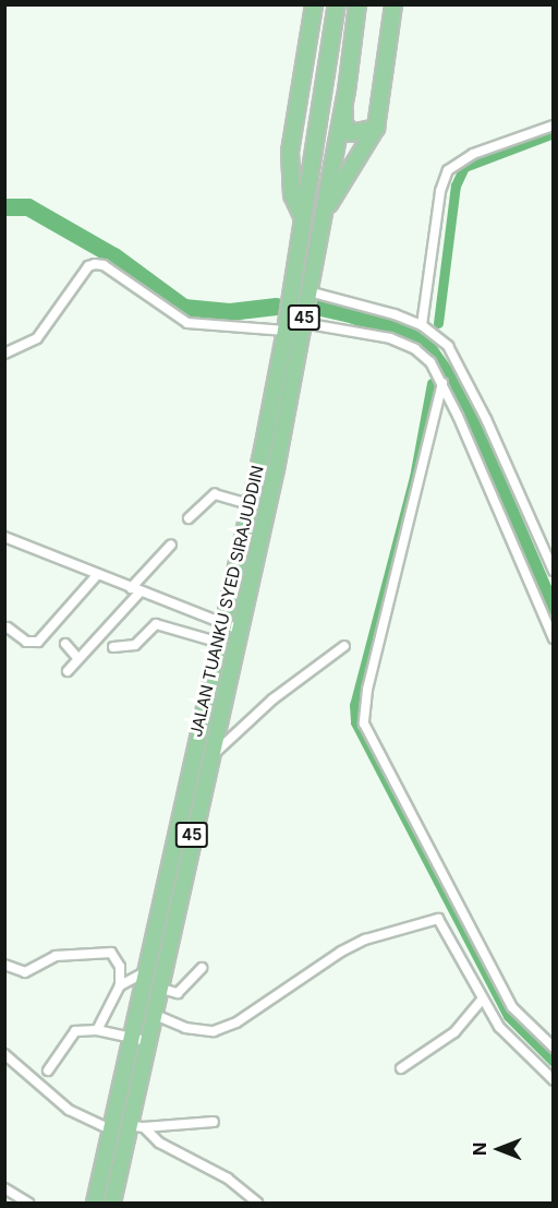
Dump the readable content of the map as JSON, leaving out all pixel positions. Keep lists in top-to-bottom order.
{
  "streets": {
    "highway": ["45", "JALAN TUANKU SYED SIRAJUDDIN"]
  },
  "north": "left"
}
